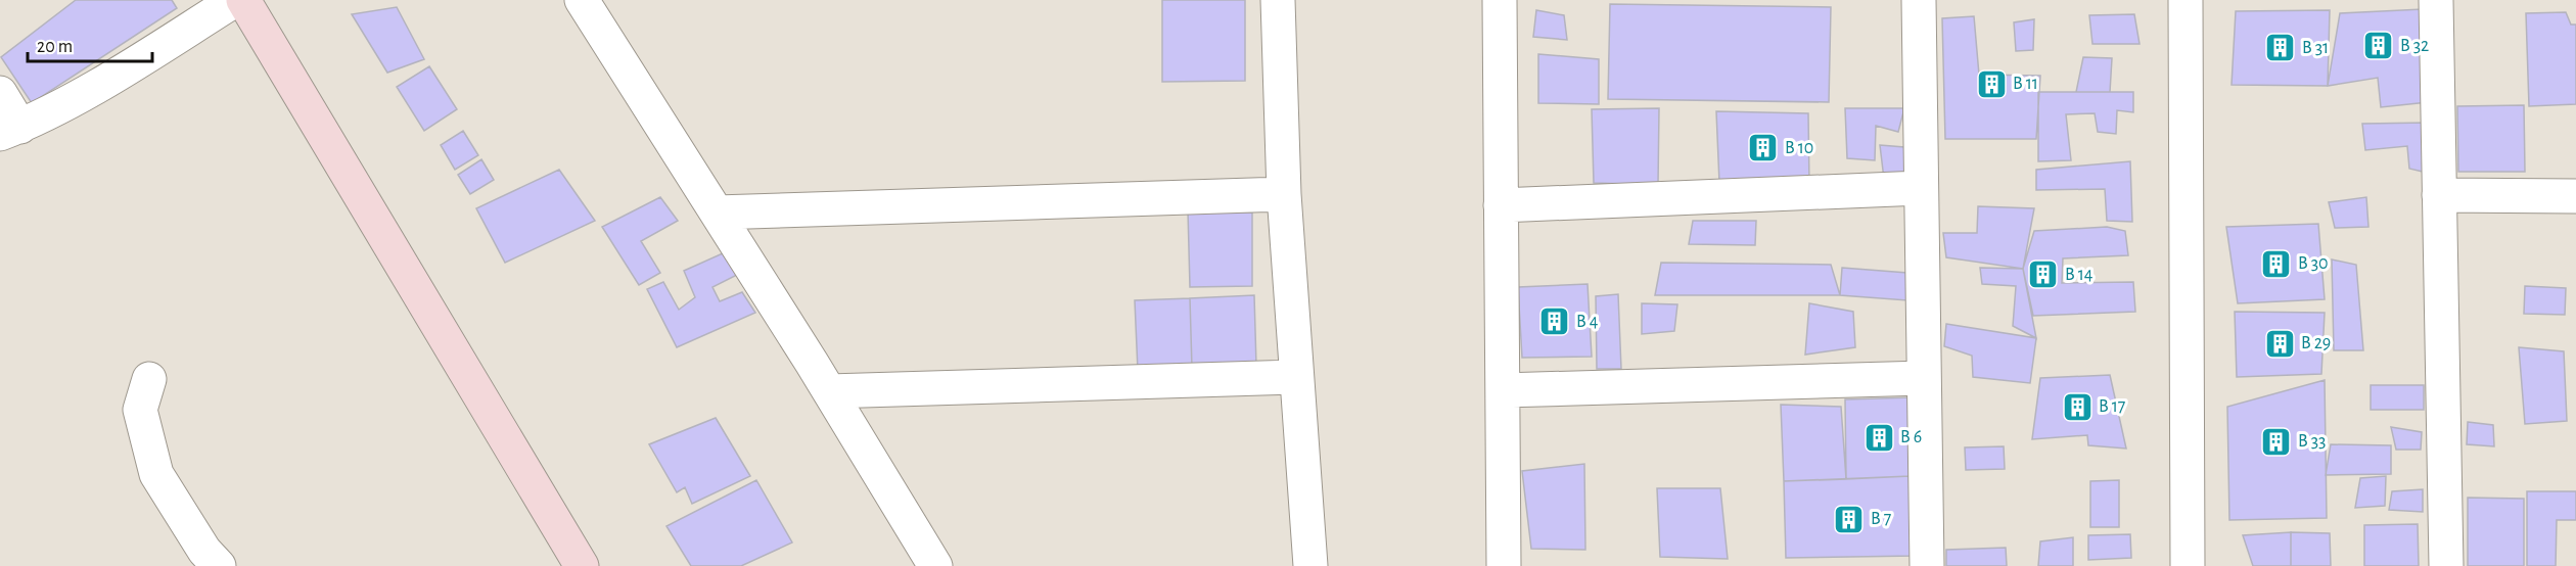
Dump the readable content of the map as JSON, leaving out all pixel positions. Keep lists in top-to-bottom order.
{
  "places": {
    "building": [
      "B 32",
      "B 31",
      "B 11",
      "B 10",
      "B 30",
      "B 14",
      "B 4",
      "B 29",
      "B 17",
      "B 6",
      "B 33",
      "B 7"
    ]
  },
  "scale_bar": "20 m"
}
